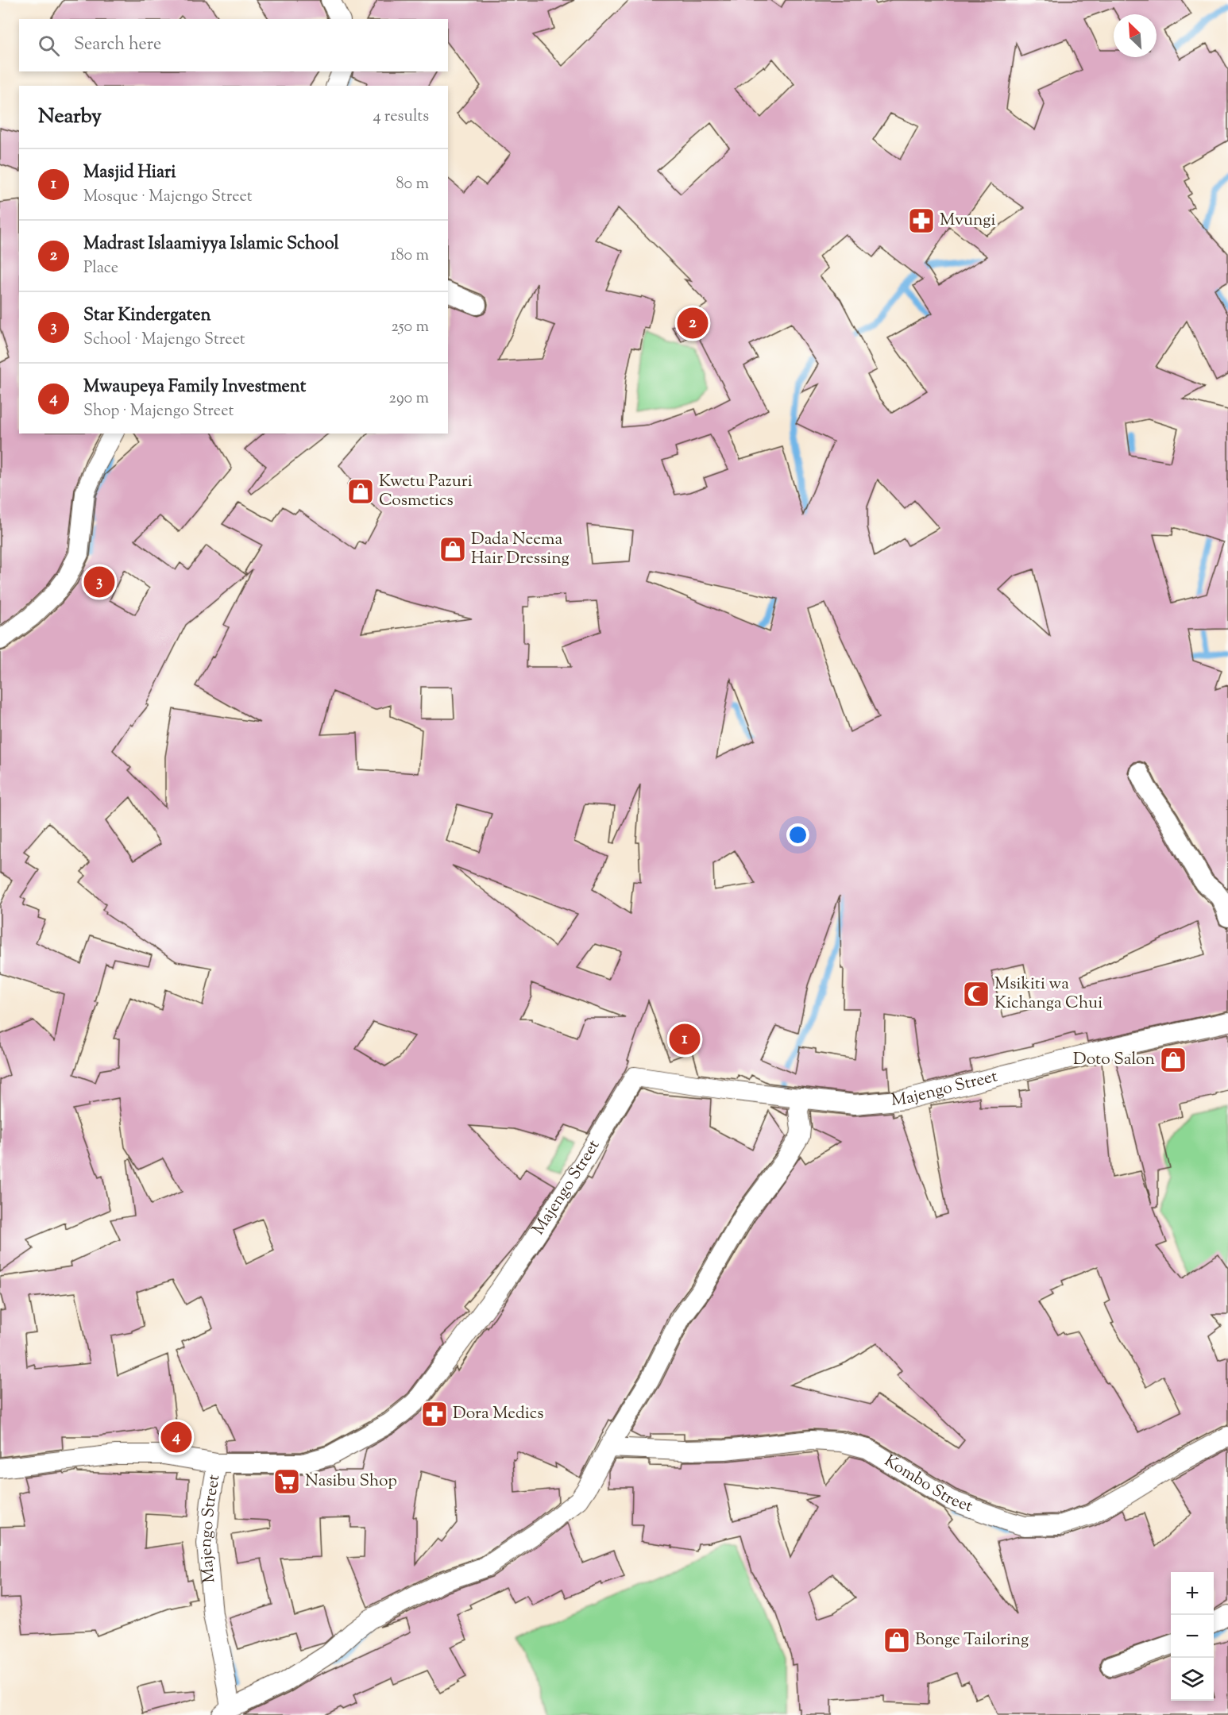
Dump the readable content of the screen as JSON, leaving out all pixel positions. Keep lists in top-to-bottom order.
{
  "streets": {
    "street": ["Majengo Street", "Kombo Street"]
  },
  "places": {
    "pharmacy": ["Mvungi", "Dora Medics"],
    "shop": [
      "Kwetu Pazuri Cosmetics",
      "Dada Neema Hair Dressing",
      "Doto Salon",
      "Bonge Tailoring"
    ],
    "mosque": ["Msikiti wa Kichanga Chui"],
    "supermarket": ["Nasibu Shop"]
  },
  "north": "top left",
  "page": {
    "search": "Search here",
    "heading": ["Nearby", "4 results"],
    "list": [
      {
        "mark": "1",
        "name": "Masjid Hiari",
        "note": "Mosque · Majengo Street",
        "value": "80 m"
      },
      {
        "mark": "2",
        "name": "Madrast Islaamiyya Islamic School",
        "note": "Place",
        "value": "180 m"
      },
      {
        "mark": "3",
        "name": "Star Kindergaten",
        "note": "School · Majengo Street",
        "value": "250 m"
      },
      {
        "mark": "4",
        "name": "Mwaupeya Family Investment",
        "note": "Shop · Majengo Street",
        "value": "290 m"
      }
    ],
    "pins": [
      "2",
      "3",
      "1",
      "4"
    ],
    "map_buttons": ["+", "−"]
  }
}
